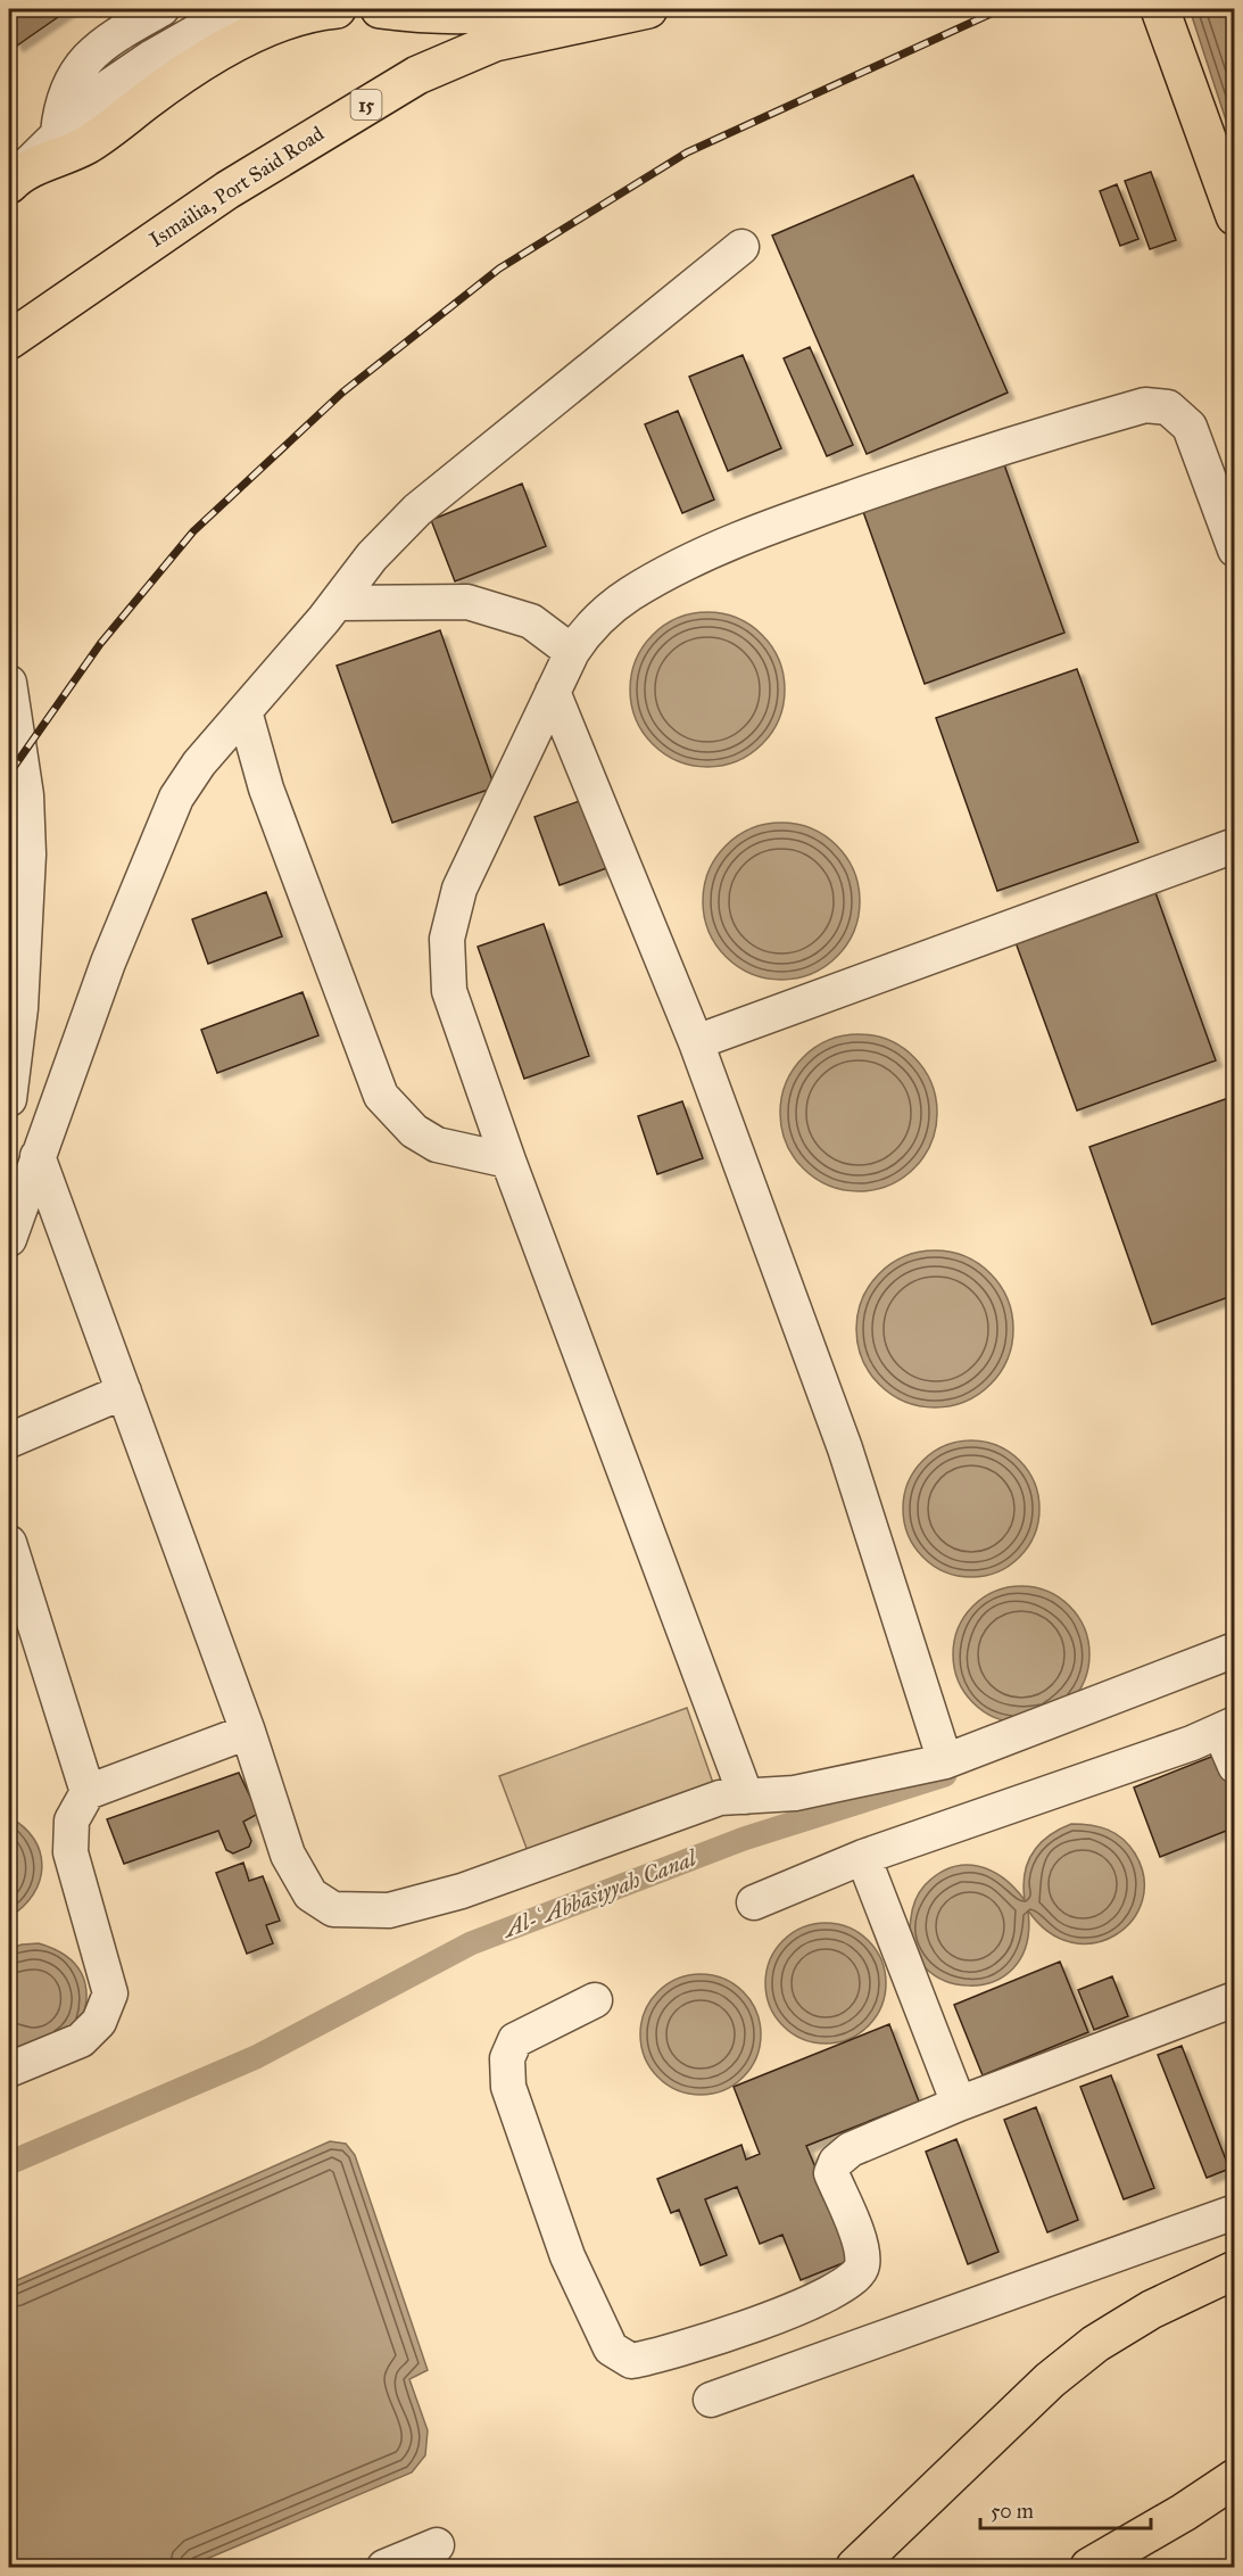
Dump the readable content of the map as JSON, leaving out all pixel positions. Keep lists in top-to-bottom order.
{
  "streets": {
    "main road": ["15", "Ismailia, Port Said Road"]
  },
  "water": ["Al-ʿAbbāsiyyah Canal"],
  "scale_bar": "50 m"
}
